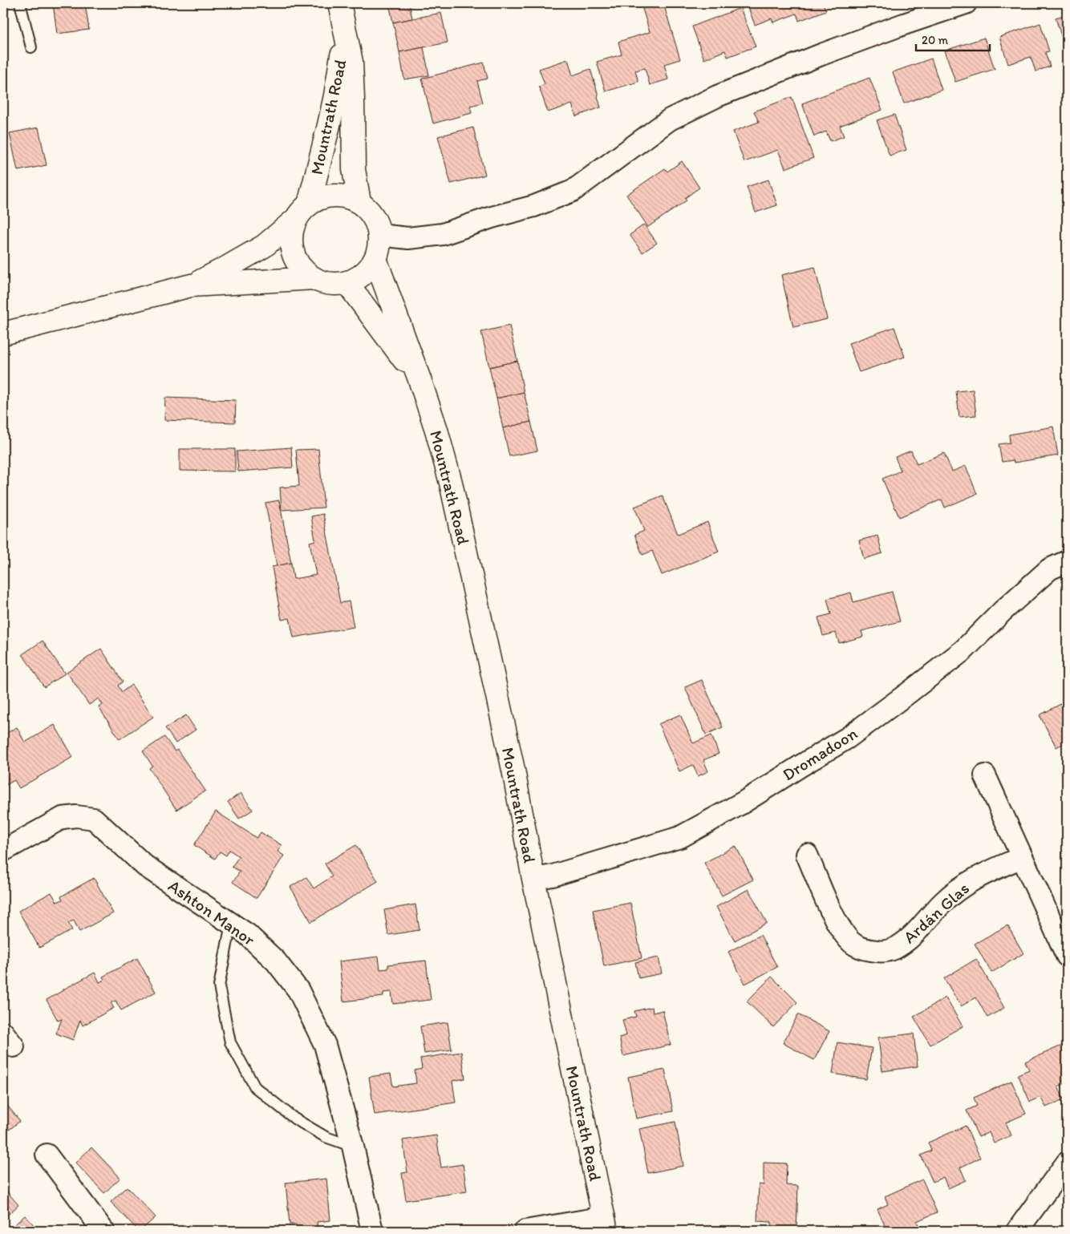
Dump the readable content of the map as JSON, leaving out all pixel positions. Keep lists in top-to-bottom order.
{
  "streets": {
    "main road": ["Mountrath Road"],
    "street": ["Dromadoon", "Ashton Manor", "Ardán Glas"]
  },
  "crossings": [
    ["Mountrath Road", "Dromadoon"]
  ],
  "scale_bar": "20 m"
}
